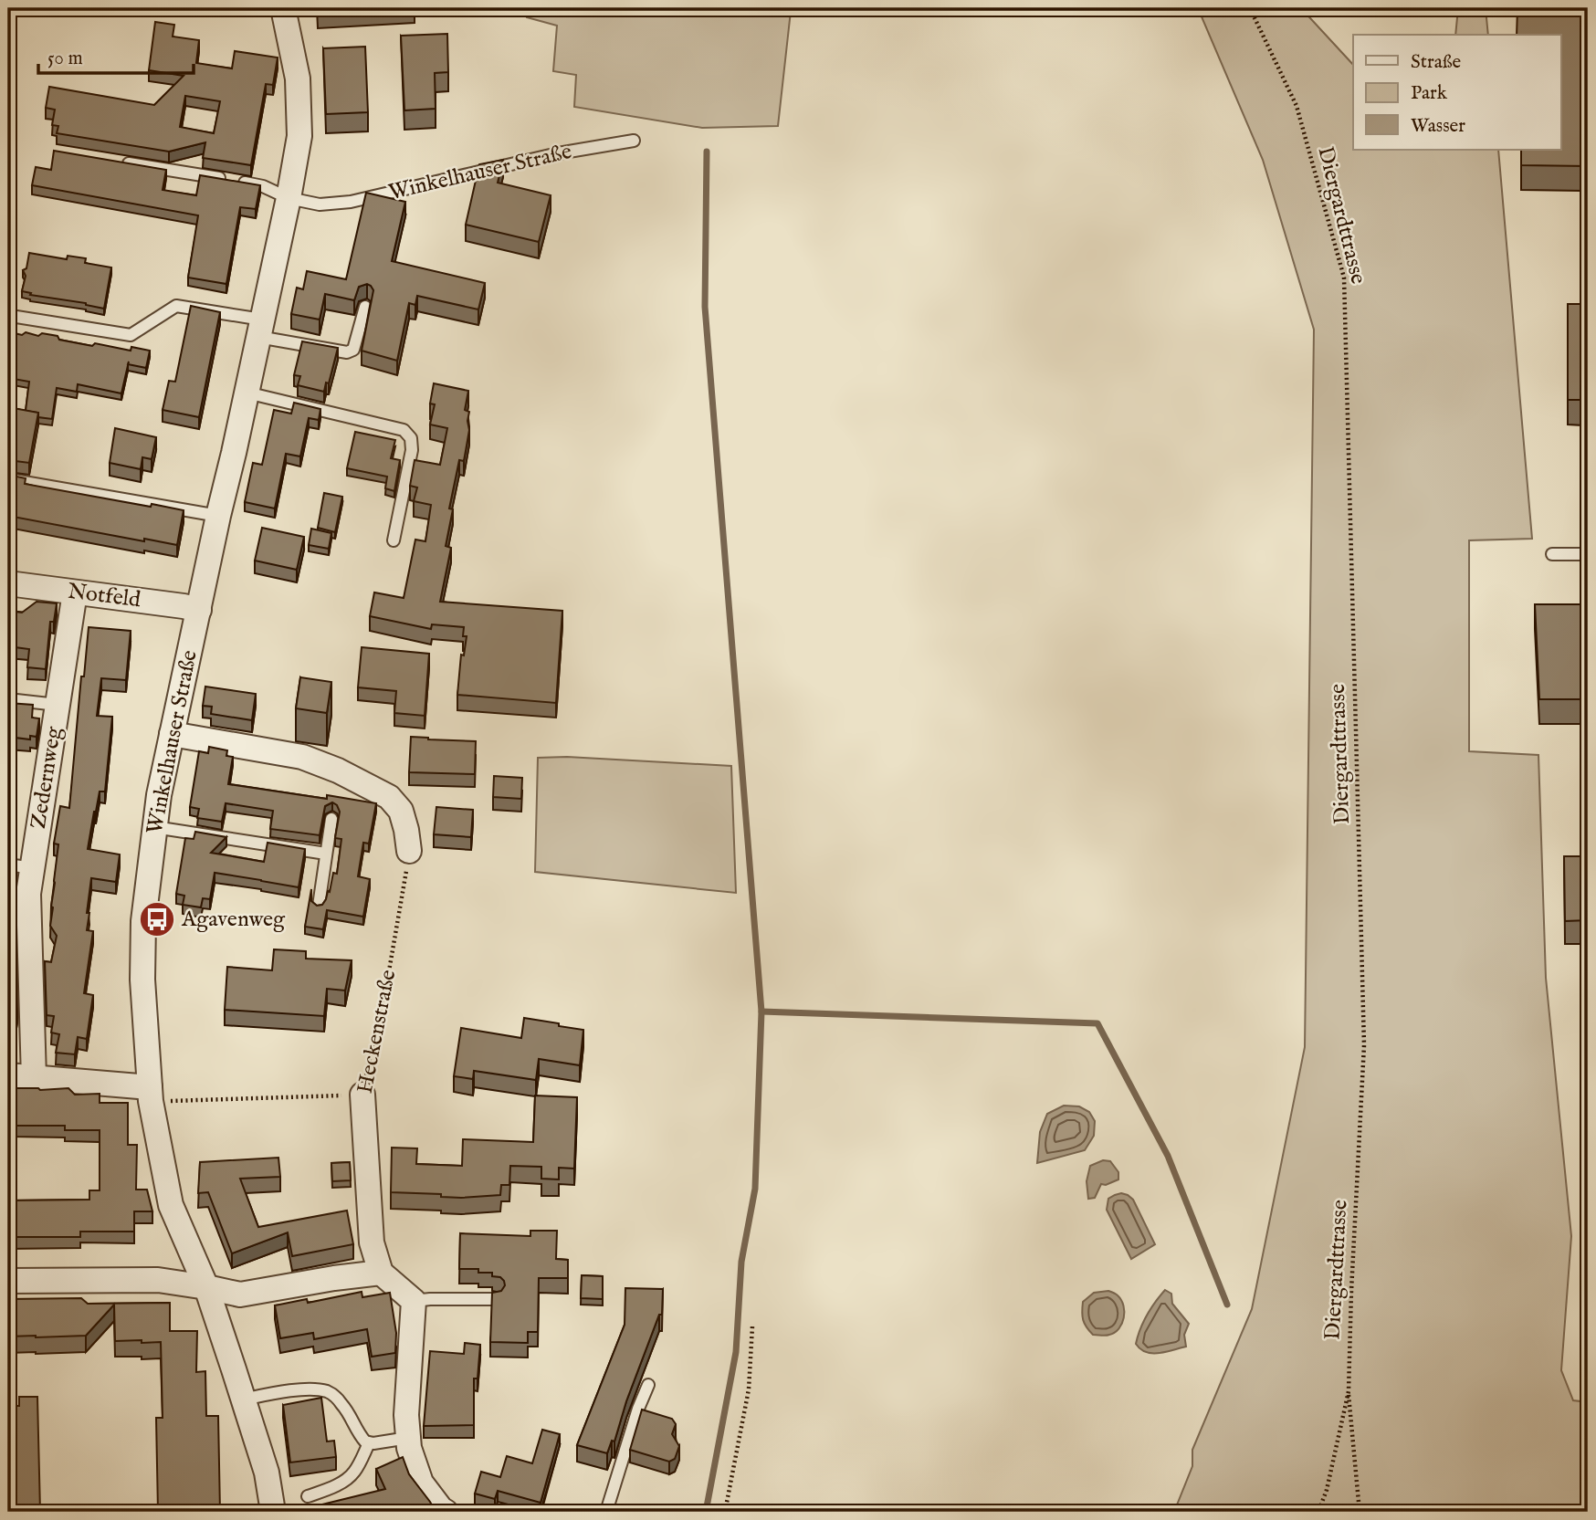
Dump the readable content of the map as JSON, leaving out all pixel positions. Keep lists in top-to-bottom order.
{
  "streets": {
    "street": [
      "Winkelhauser Straße",
      "Notfeld",
      "Zedernweg",
      "Heckenstraße"
    ],
    "path": ["Diergardttrasse"]
  },
  "crossings": [
    ["Winkelhauser Straße", "Notfeld"],
    ["Notfeld", "Zedernweg"]
  ],
  "places": {
    "bus stop": ["Agavenweg"]
  },
  "legend": ["Straße", "Park", "Wasser"],
  "scale_bar": "50 m"
}
